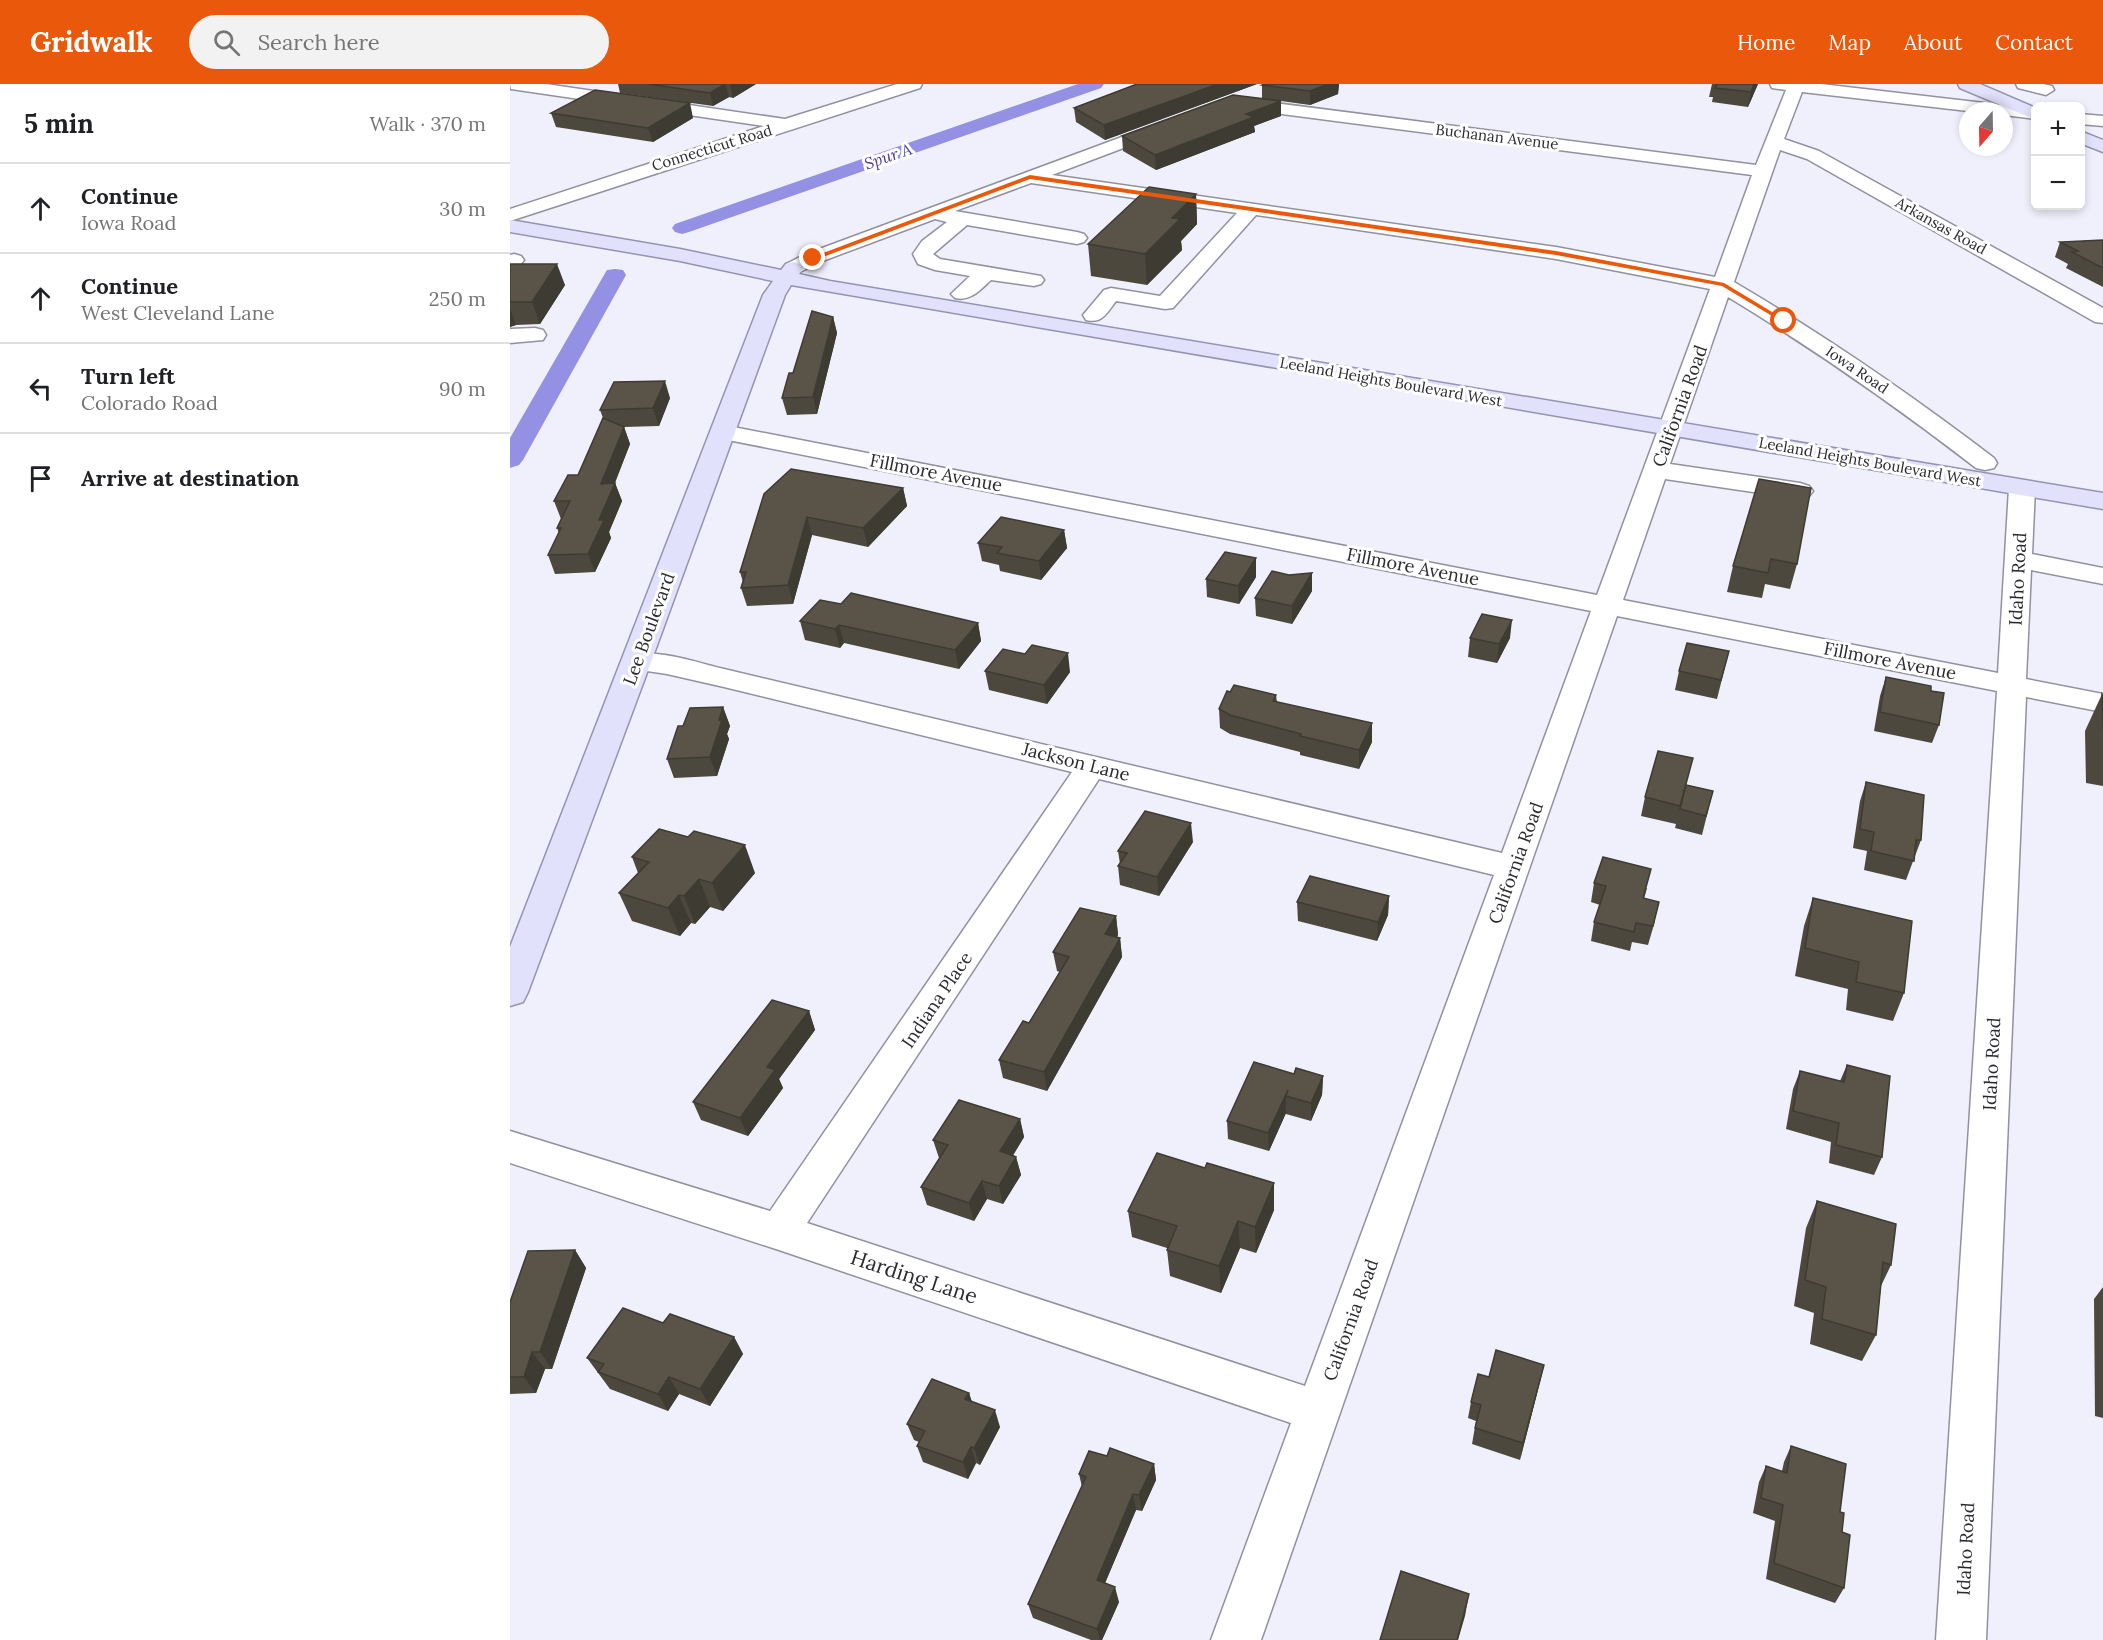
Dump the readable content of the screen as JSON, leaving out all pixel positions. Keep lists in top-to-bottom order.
{
  "streets": {
    "main road": ["Leeland Heights Boulevard West", "Lee Boulevard"],
    "street": [
      "Buchanan Avenue",
      "Connecticut Road",
      "Arkansas Road",
      "Iowa Road",
      "California Road",
      "Fillmore Avenue",
      "Idaho Road",
      "Jackson Lane",
      "Indiana Place",
      "Harding Lane"
    ]
  },
  "crossings": [
    ["Buchanan Avenue", "California Road"],
    ["Arkansas Road", "California Road"],
    ["Iowa Road", "Leeland Heights Boulevard West"],
    ["Iowa Road", "California Road"],
    ["Leeland Heights Boulevard West", "California Road"],
    ["Leeland Heights Boulevard West", "Idaho Road"],
    ["Leeland Heights Boulevard West", "Lee Boulevard"],
    ["California Road", "Fillmore Avenue"],
    ["California Road", "Jackson Lane"],
    ["California Road", "Harding Lane"],
    ["Fillmore Avenue", "Idaho Road"],
    ["Fillmore Avenue", "Lee Boulevard"],
    ["Lee Boulevard", "Jackson Lane"],
    ["Jackson Lane", "Indiana Place"],
    ["Indiana Place", "Harding Lane"]
  ],
  "water": ["Spur A"],
  "north": "bottom",
  "page": {
    "header": "Gridwalk",
    "search": "Search here",
    "nav": [
      "Home",
      "Map",
      "About",
      "Contact"
    ],
    "heading": ["5 min", "Walk · 370 m"],
    "map_buttons": ["+", "−"],
    "list": [
      ["Continue", "Iowa Road", "30 m"],
      ["Continue", "West Cleveland Lane", "250 m"],
      ["Turn left", "Colorado Road", "90 m"],
      "Arrive at destination"
    ]
  }
}
